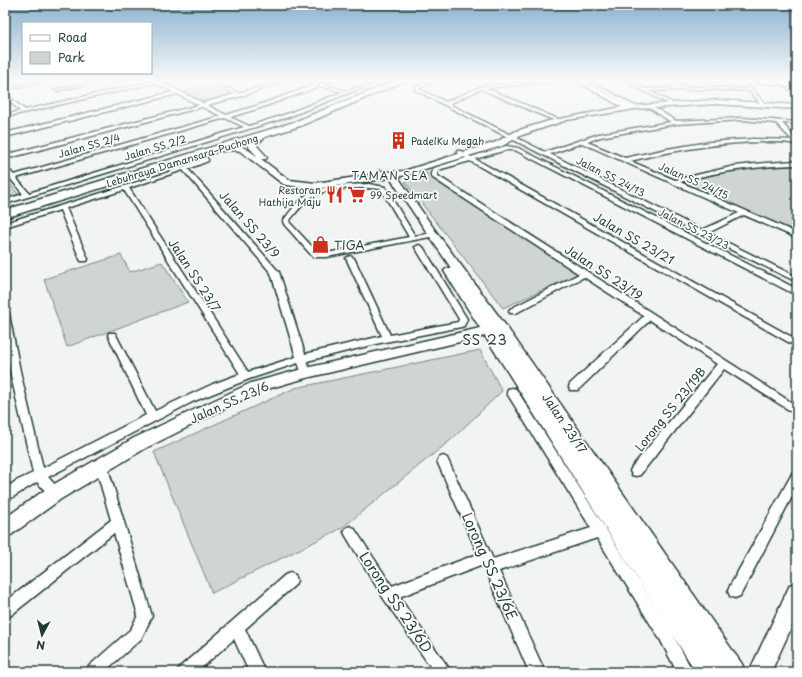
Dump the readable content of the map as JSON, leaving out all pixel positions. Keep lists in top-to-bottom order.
{
  "streets": {
    "highway": ["Lebuhraya Damansara–Puchong"],
    "street": [
      "Jalan SS 2/4",
      "Jalan SS 2/2",
      "Jalan SS 24/13",
      "Jalan SS 24/15",
      "Jalan SS 23/9",
      "Jalan SS 23/23",
      "Jalan SS 23/21",
      "Jalan SS 23/19",
      "Jalan SS 23/7",
      "Jalan SS 23/6",
      "Lorong SS 23/19B",
      "Jalan 23/17",
      "Lorong SS 23/6E",
      "Lorong SS 23/6D"
    ]
  },
  "crossings": [
    ["Jalan SS 23/9", "Jalan SS 23/6"],
    ["Jalan SS 23/23", "Jalan SS 23/21"],
    ["Jalan SS 23/23", "Jalan SS 23/19"],
    ["Jalan SS 23/21", "Jalan SS 23/19"],
    ["Jalan SS 23/19", "Lorong SS 23/19B"],
    ["Jalan SS 23/6", "Jalan 23/17"]
  ],
  "districts": ["TAMAN SEA", "SS 23"],
  "places": {
    "building": ["PadelKu Megah"],
    "supermarket": ["99 Speedmart"],
    "restaurant": ["Restoran Hathija Maju"],
    "shop": ["TIGA"]
  },
  "legend": ["Road", "Park"],
  "north": "bottom"
}
